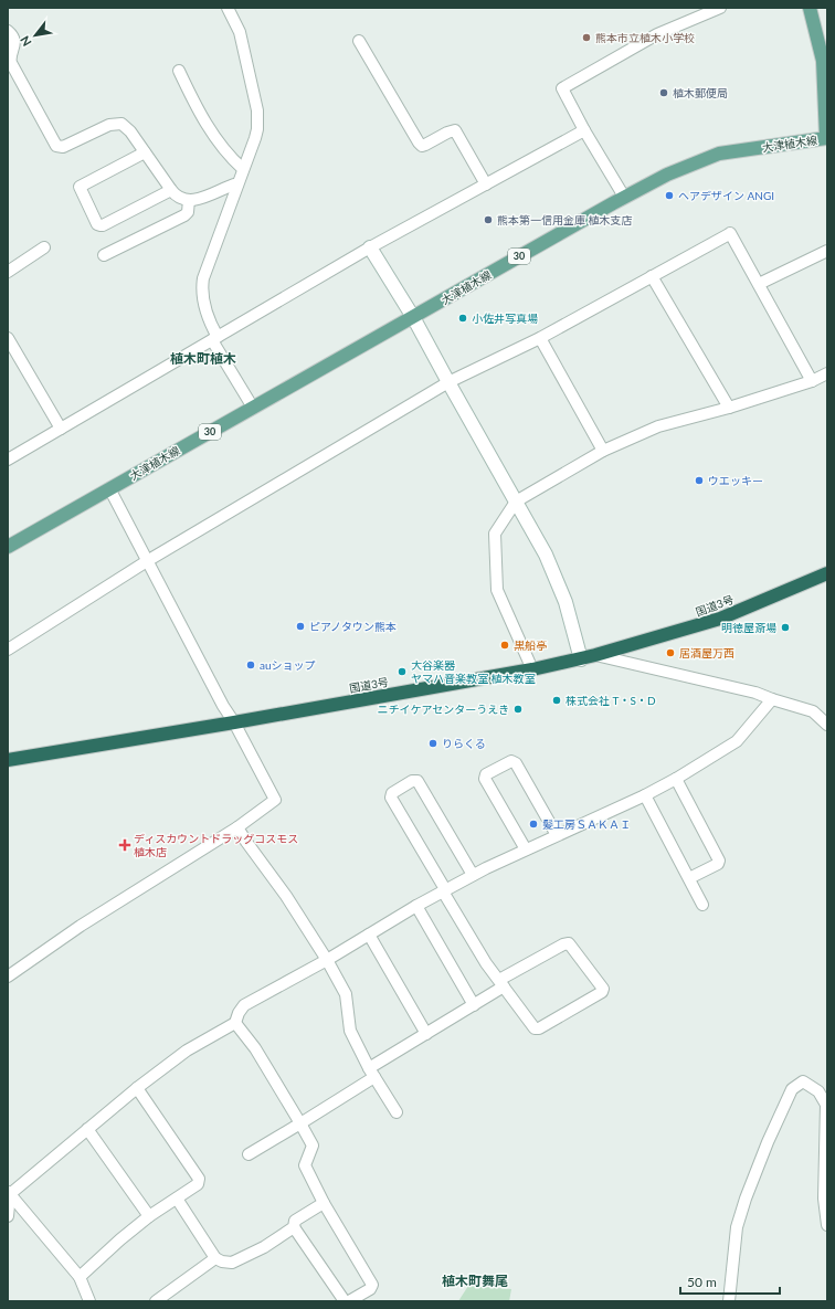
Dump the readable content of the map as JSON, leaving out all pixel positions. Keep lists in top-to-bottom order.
{
  "streets": {
    "highway": ["国道3号"],
    "main road": ["大津植木線", "30"]
  },
  "districts": ["植木町植木", "植木町舞尾"],
  "places": {
    "other": [
      "熊本市立植木小学校",
      "植木郵便局",
      "ヘアデザイン ANGI",
      "熊本第一信用金庫 植木支店",
      "小佐井写真場",
      "ウエッキー",
      "ピアノタウン熊本",
      "明徳屋斎場",
      "黒船亭",
      "居酒屋万西",
      "auショップ",
      "大谷楽器 ヤマハ音楽教室 植木教室",
      "株式会社 T・S・D",
      "ニチイケアセンターうえき",
      "りらくる",
      "髪工房ＳＡＫＡＩ"
    ],
    "health": ["ディスカウントドラッグコスモス 植木店"]
  },
  "scale_bar": "50 m",
  "north": "bottom left"
}
